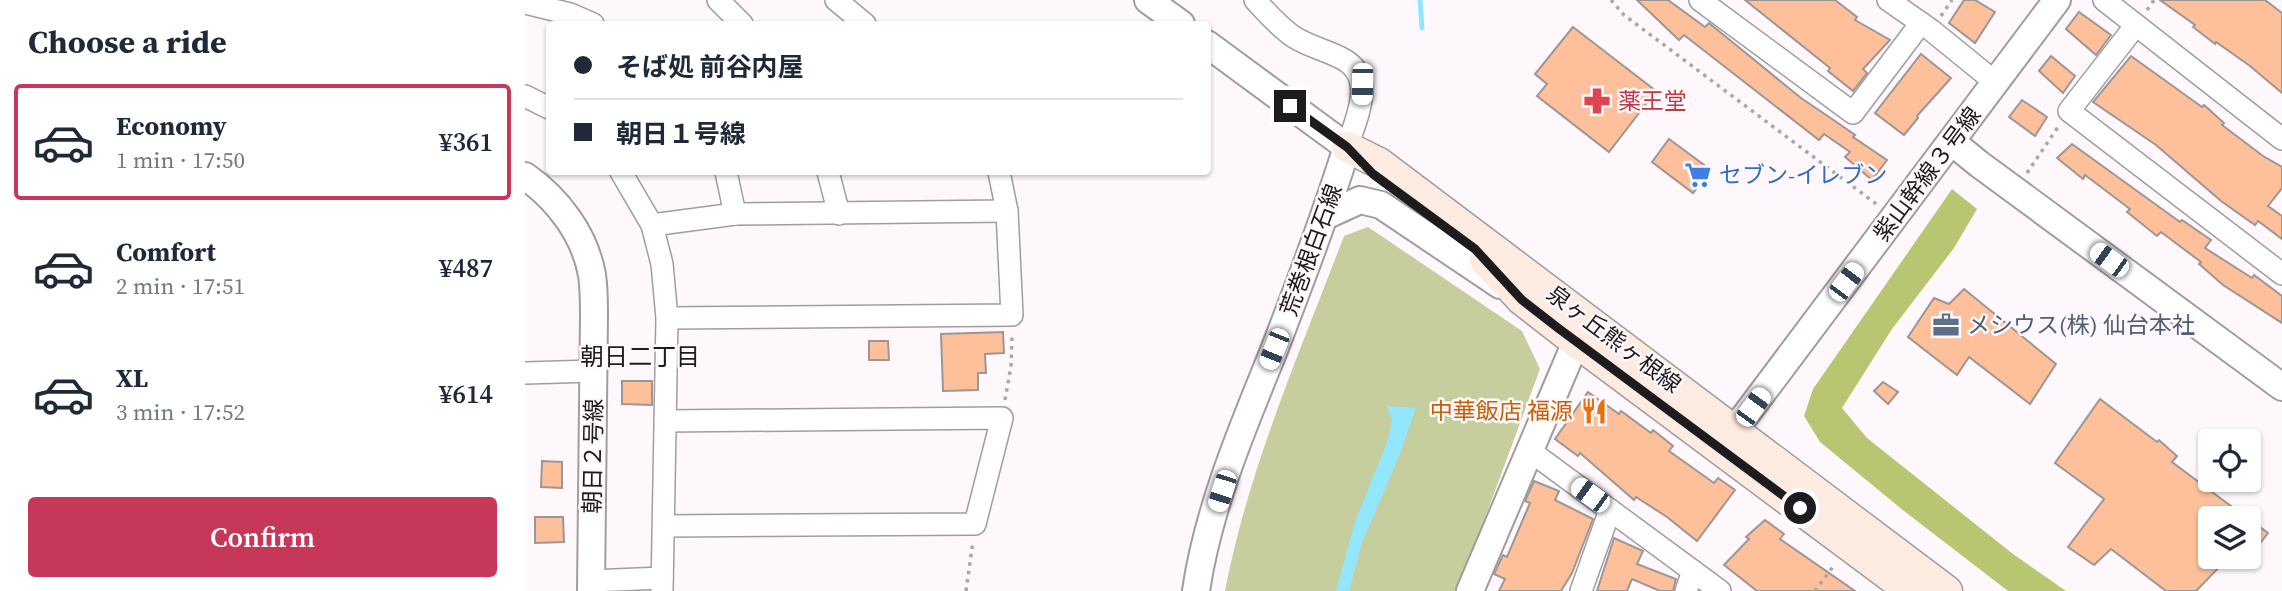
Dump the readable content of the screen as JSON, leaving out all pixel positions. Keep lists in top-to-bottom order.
{
  "streets": {
    "main road": ["泉ヶ丘熊ヶ根線"],
    "street": ["紫山幹線３号線", "荒巻根白石線", "朝日２号線"]
  },
  "crossings": [
    ["紫山幹線３号線", "泉ヶ丘熊ヶ根線"],
    ["荒巻根白石線", "泉ヶ丘熊ヶ根線"]
  ],
  "districts": ["朝日二丁目"],
  "places": {
    "pharmacy": ["薬王堂"],
    "supermarket": ["セブン-イレブン"],
    "office": ["メシウス(株) 仙台本社"],
    "restaurant": ["中華飯店 福源"]
  },
  "page": {
    "heading": "Choose a ride",
    "banner": ["そば処 前谷内屋", "朝日１号線"],
    "list": [
      {
        "name": "Economy",
        "note": "1 min · 17:50",
        "value": "¥361"
      },
      {
        "name": "Comfort",
        "note": "2 min · 17:51",
        "value": "¥487"
      },
      {
        "name": "XL",
        "note": "3 min · 17:52",
        "value": "¥614"
      }
    ],
    "buttons": "Confirm"
  }
}
